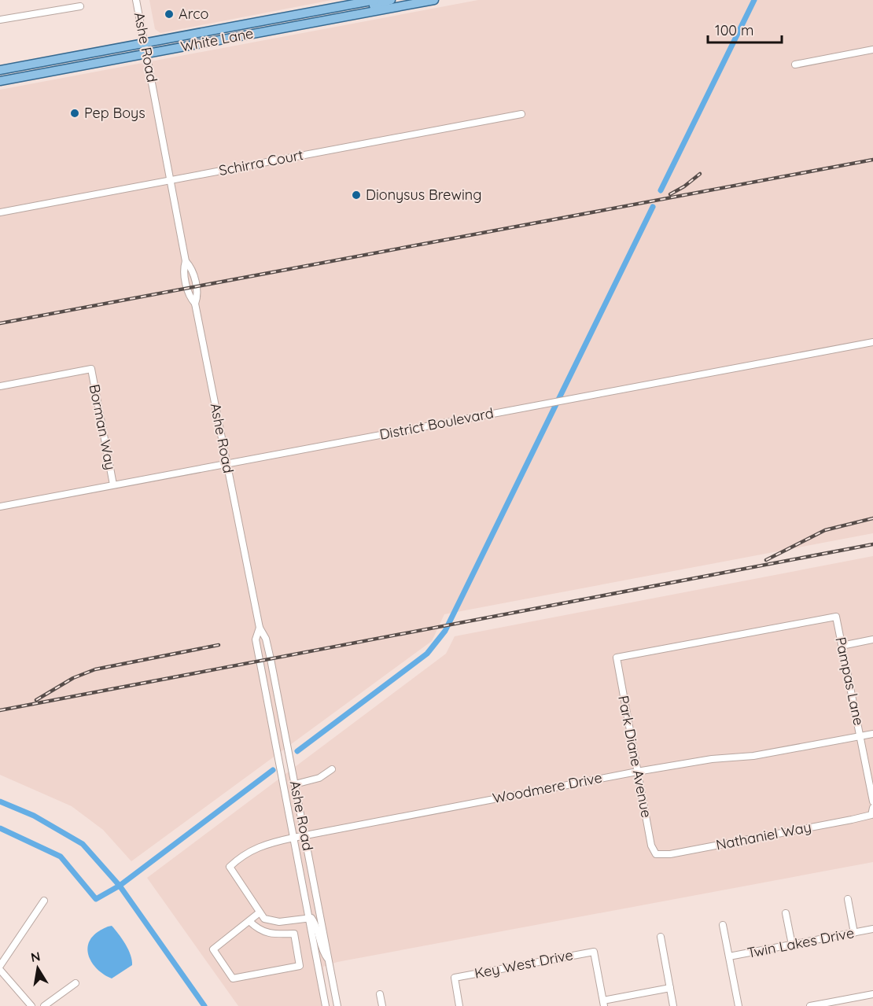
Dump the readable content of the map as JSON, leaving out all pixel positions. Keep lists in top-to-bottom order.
{
  "streets": {
    "main road": ["White Lane"],
    "street": [
      "Ashe Road",
      "Schirra Court",
      "District Boulevard",
      "Borman Way",
      "Pampas Lane",
      "Park Diane Avenue",
      "Woodmere Drive",
      "Nathaniel Way",
      "Twin Lakes Drive",
      "Key West Drive"
    ]
  },
  "crossings": [
    ["White Lane", "Ashe Road"],
    ["Ashe Road", "Schirra Court"],
    ["Ashe Road", "District Boulevard"],
    ["Ashe Road", "Woodmere Drive"],
    ["District Boulevard", "Borman Way"],
    ["Pampas Lane", "Park Diane Avenue"],
    ["Pampas Lane", "Woodmere Drive"],
    ["Park Diane Avenue", "Woodmere Drive"],
    ["Park Diane Avenue", "Nathaniel Way"]
  ],
  "places": ["Arco", "Pep Boys", "Dionysus Brewing"],
  "scale_bar": "100 m",
  "north": "top"
}
